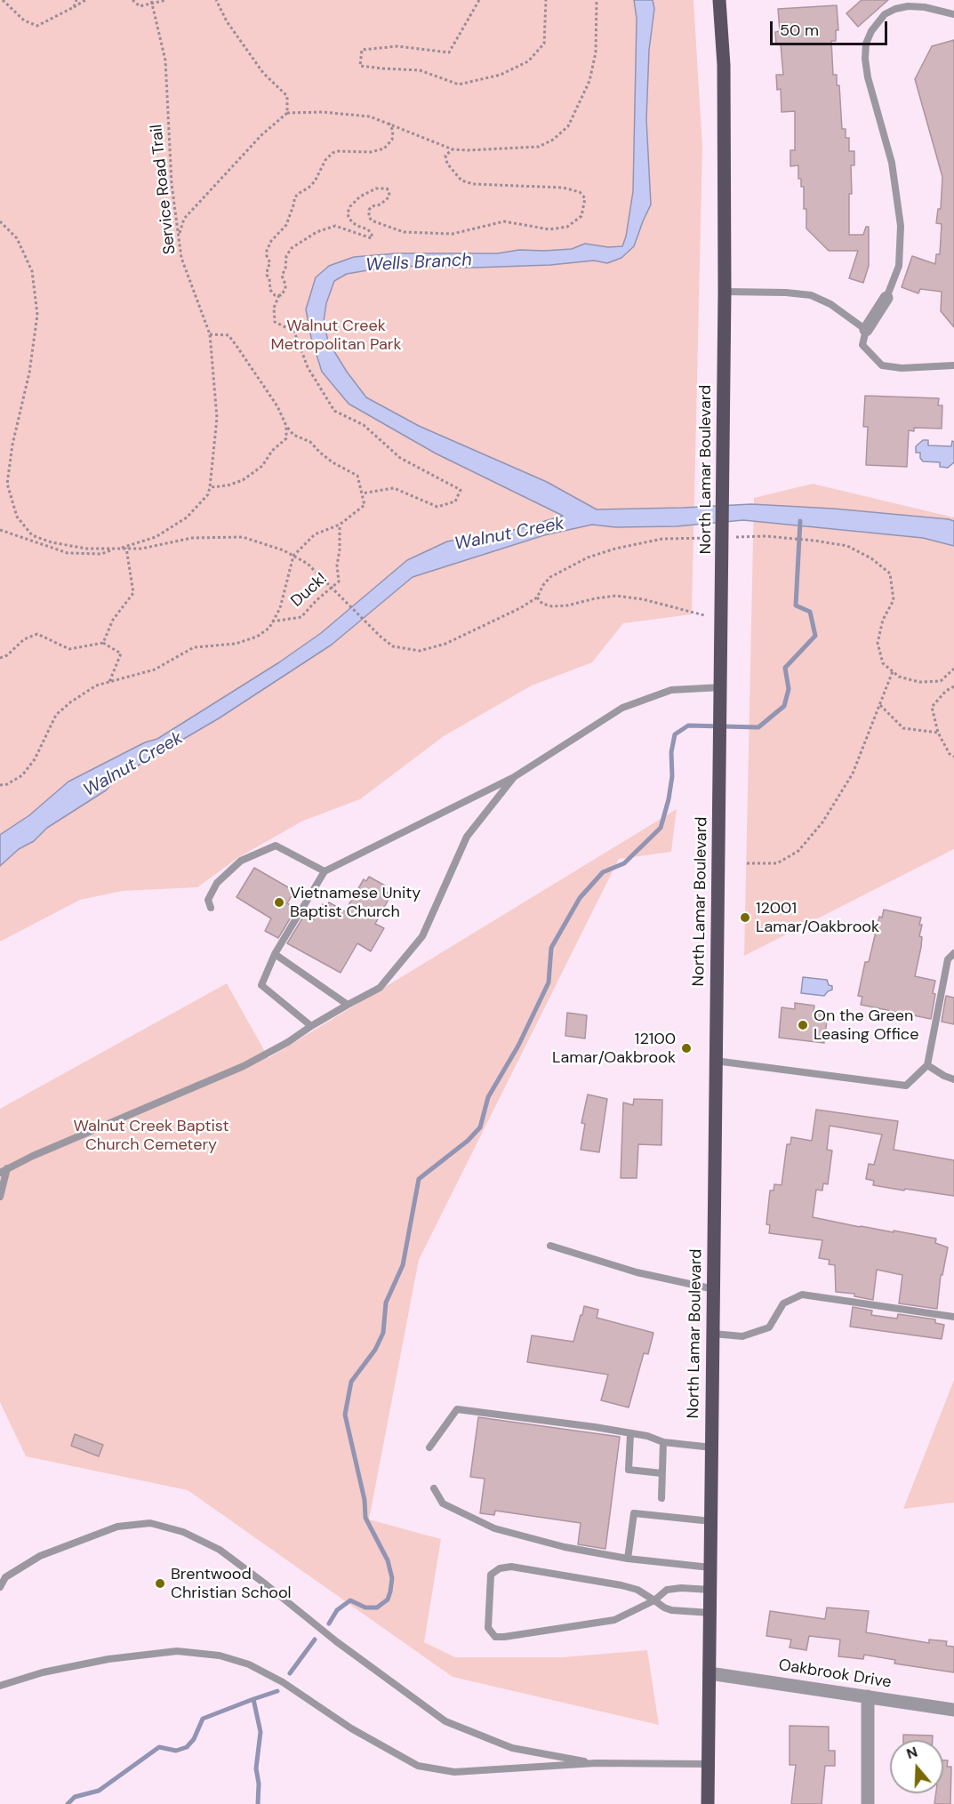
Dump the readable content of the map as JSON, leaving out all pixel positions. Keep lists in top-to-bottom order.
{
  "streets": {
    "main road": ["North Lamar Boulevard"],
    "street": ["Oakbrook Drive"],
    "path": ["Service Road Trail", "Duck!"]
  },
  "crossings": [
    ["North Lamar Boulevard", "Oakbrook Drive"]
  ],
  "water": ["Wells Branch", "Walnut Creek"],
  "parks": ["Walnut Creek Metropolitan Park", "Walnut Creek Baptist Church Cemetery"],
  "places": [
    "Vietnamese Unity Baptist Church",
    "12001 Lamar/Oakbrook",
    "On the Green Leasing Office",
    "12100 Lamar/Oakbrook",
    "Brentwood Christian School"
  ],
  "scale_bar": "50 m",
  "north": "top"
}
